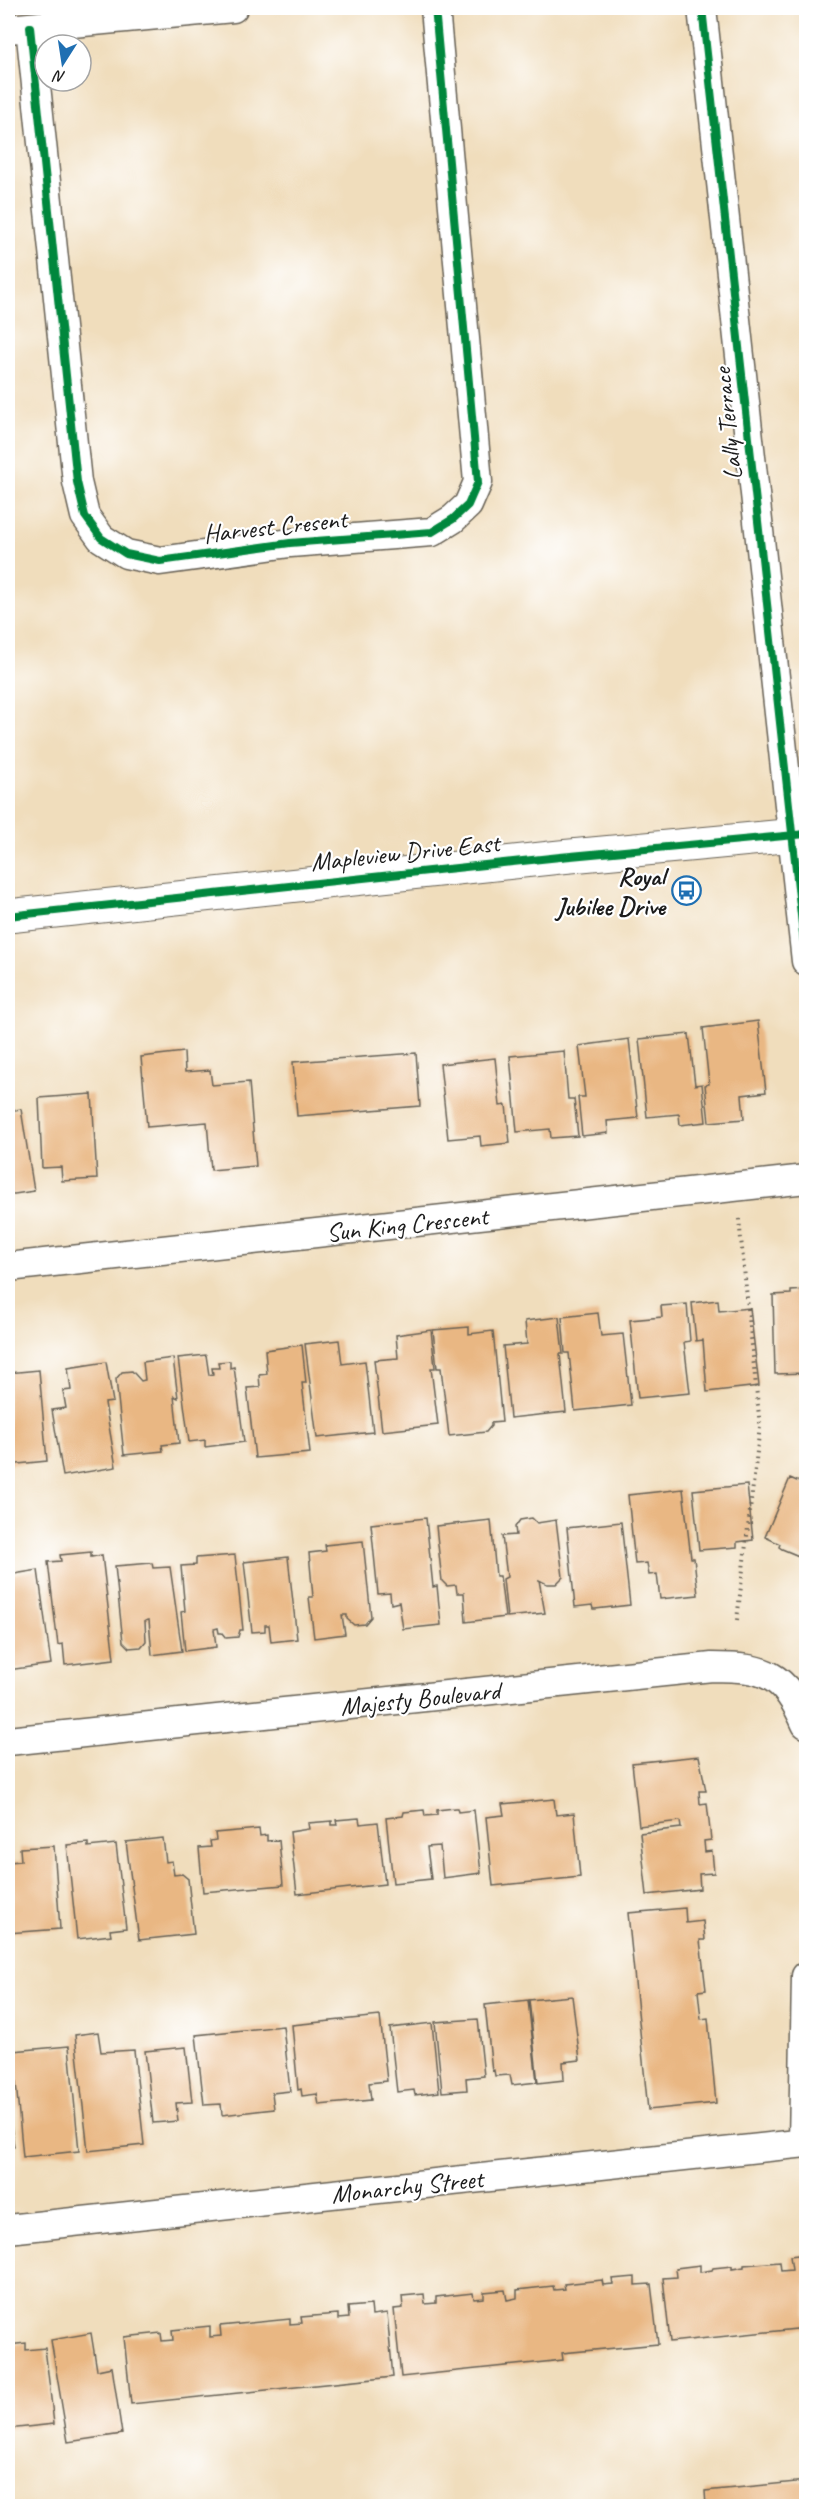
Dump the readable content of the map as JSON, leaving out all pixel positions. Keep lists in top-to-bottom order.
{
  "streets": {
    "main road": ["Mapleview Drive East"],
    "street": [
      "Lally Terrace",
      "Harvest Cresent",
      "Sun King Crescent",
      "Majesty Boulevard",
      "Monarchy Street"
    ]
  },
  "crossings": [
    ["Lally Terrace", "Mapleview Drive East"]
  ],
  "places": {
    "bus stop": ["Royal Jubilee Drive"]
  },
  "north": "bottom"
}
